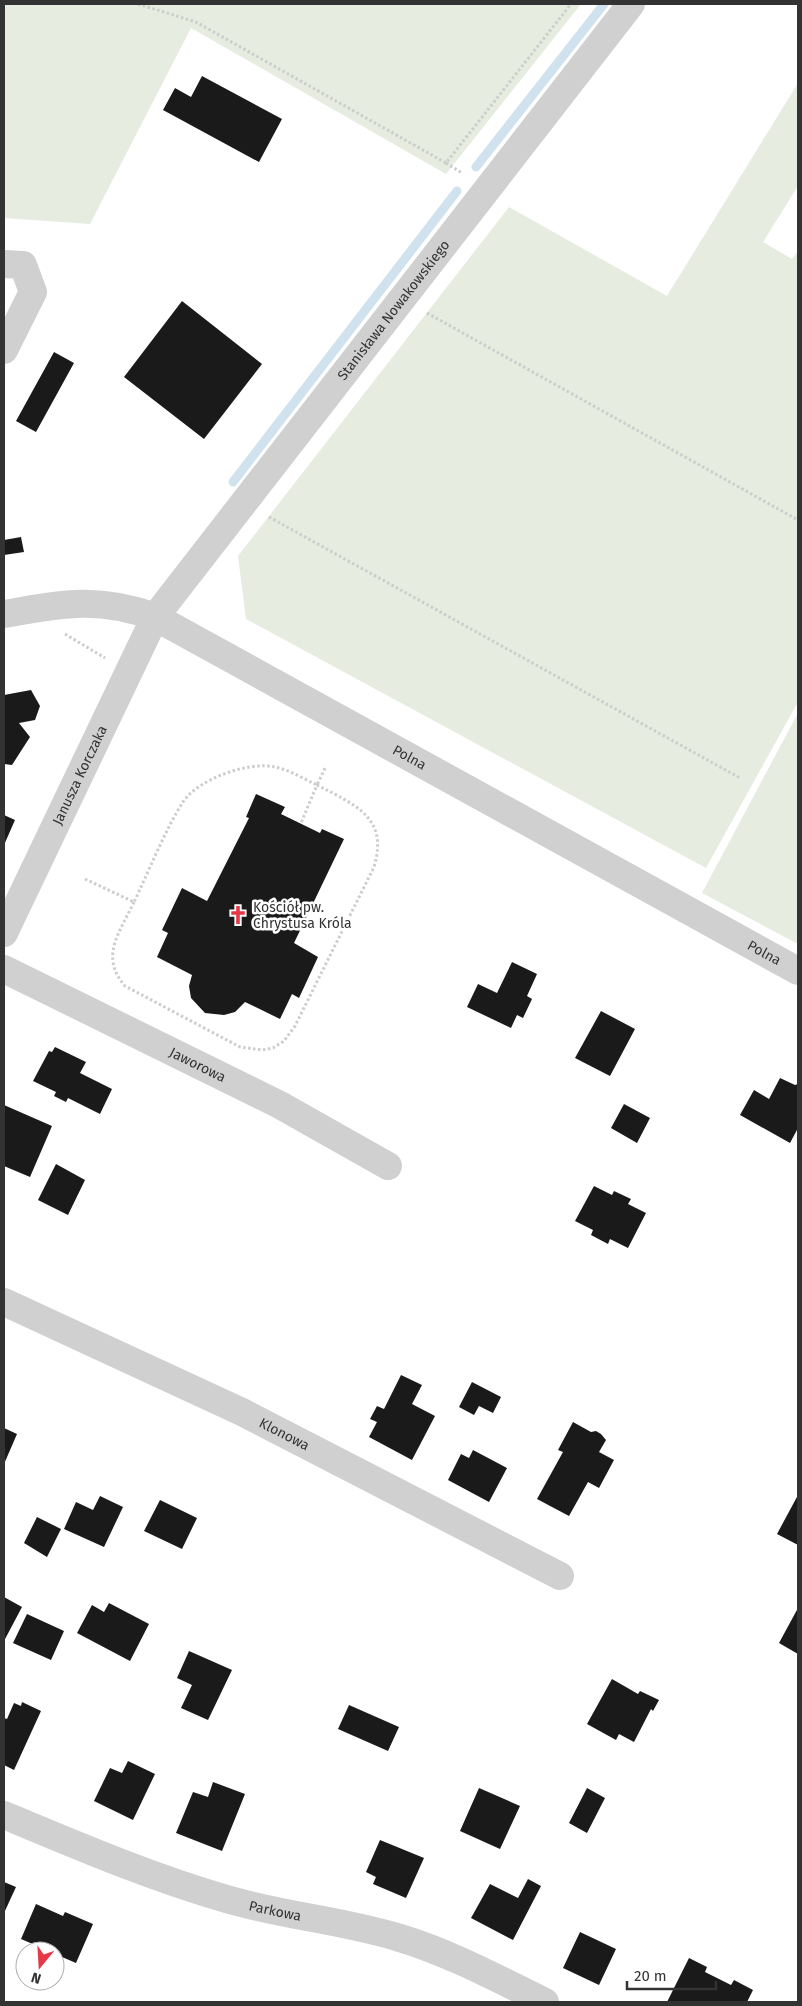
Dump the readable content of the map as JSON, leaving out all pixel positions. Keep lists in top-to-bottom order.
{
  "streets": {
    "street": [
      "Stanisława Nowakowskiego",
      "Polna",
      "Janusza Korczaka",
      "Jaworowa",
      "Klonowa",
      "Parkowa"
    ]
  },
  "crossings": [
    ["Stanisława Nowakowskiego", "Polna"],
    ["Stanisława Nowakowskiego", "Janusza Korczaka"],
    ["Polna", "Janusza Korczaka"]
  ],
  "places": {
    "church": ["Kościół pw. Chrystusa Króla"]
  },
  "scale_bar": "20 m",
  "north": "bottom"
}
